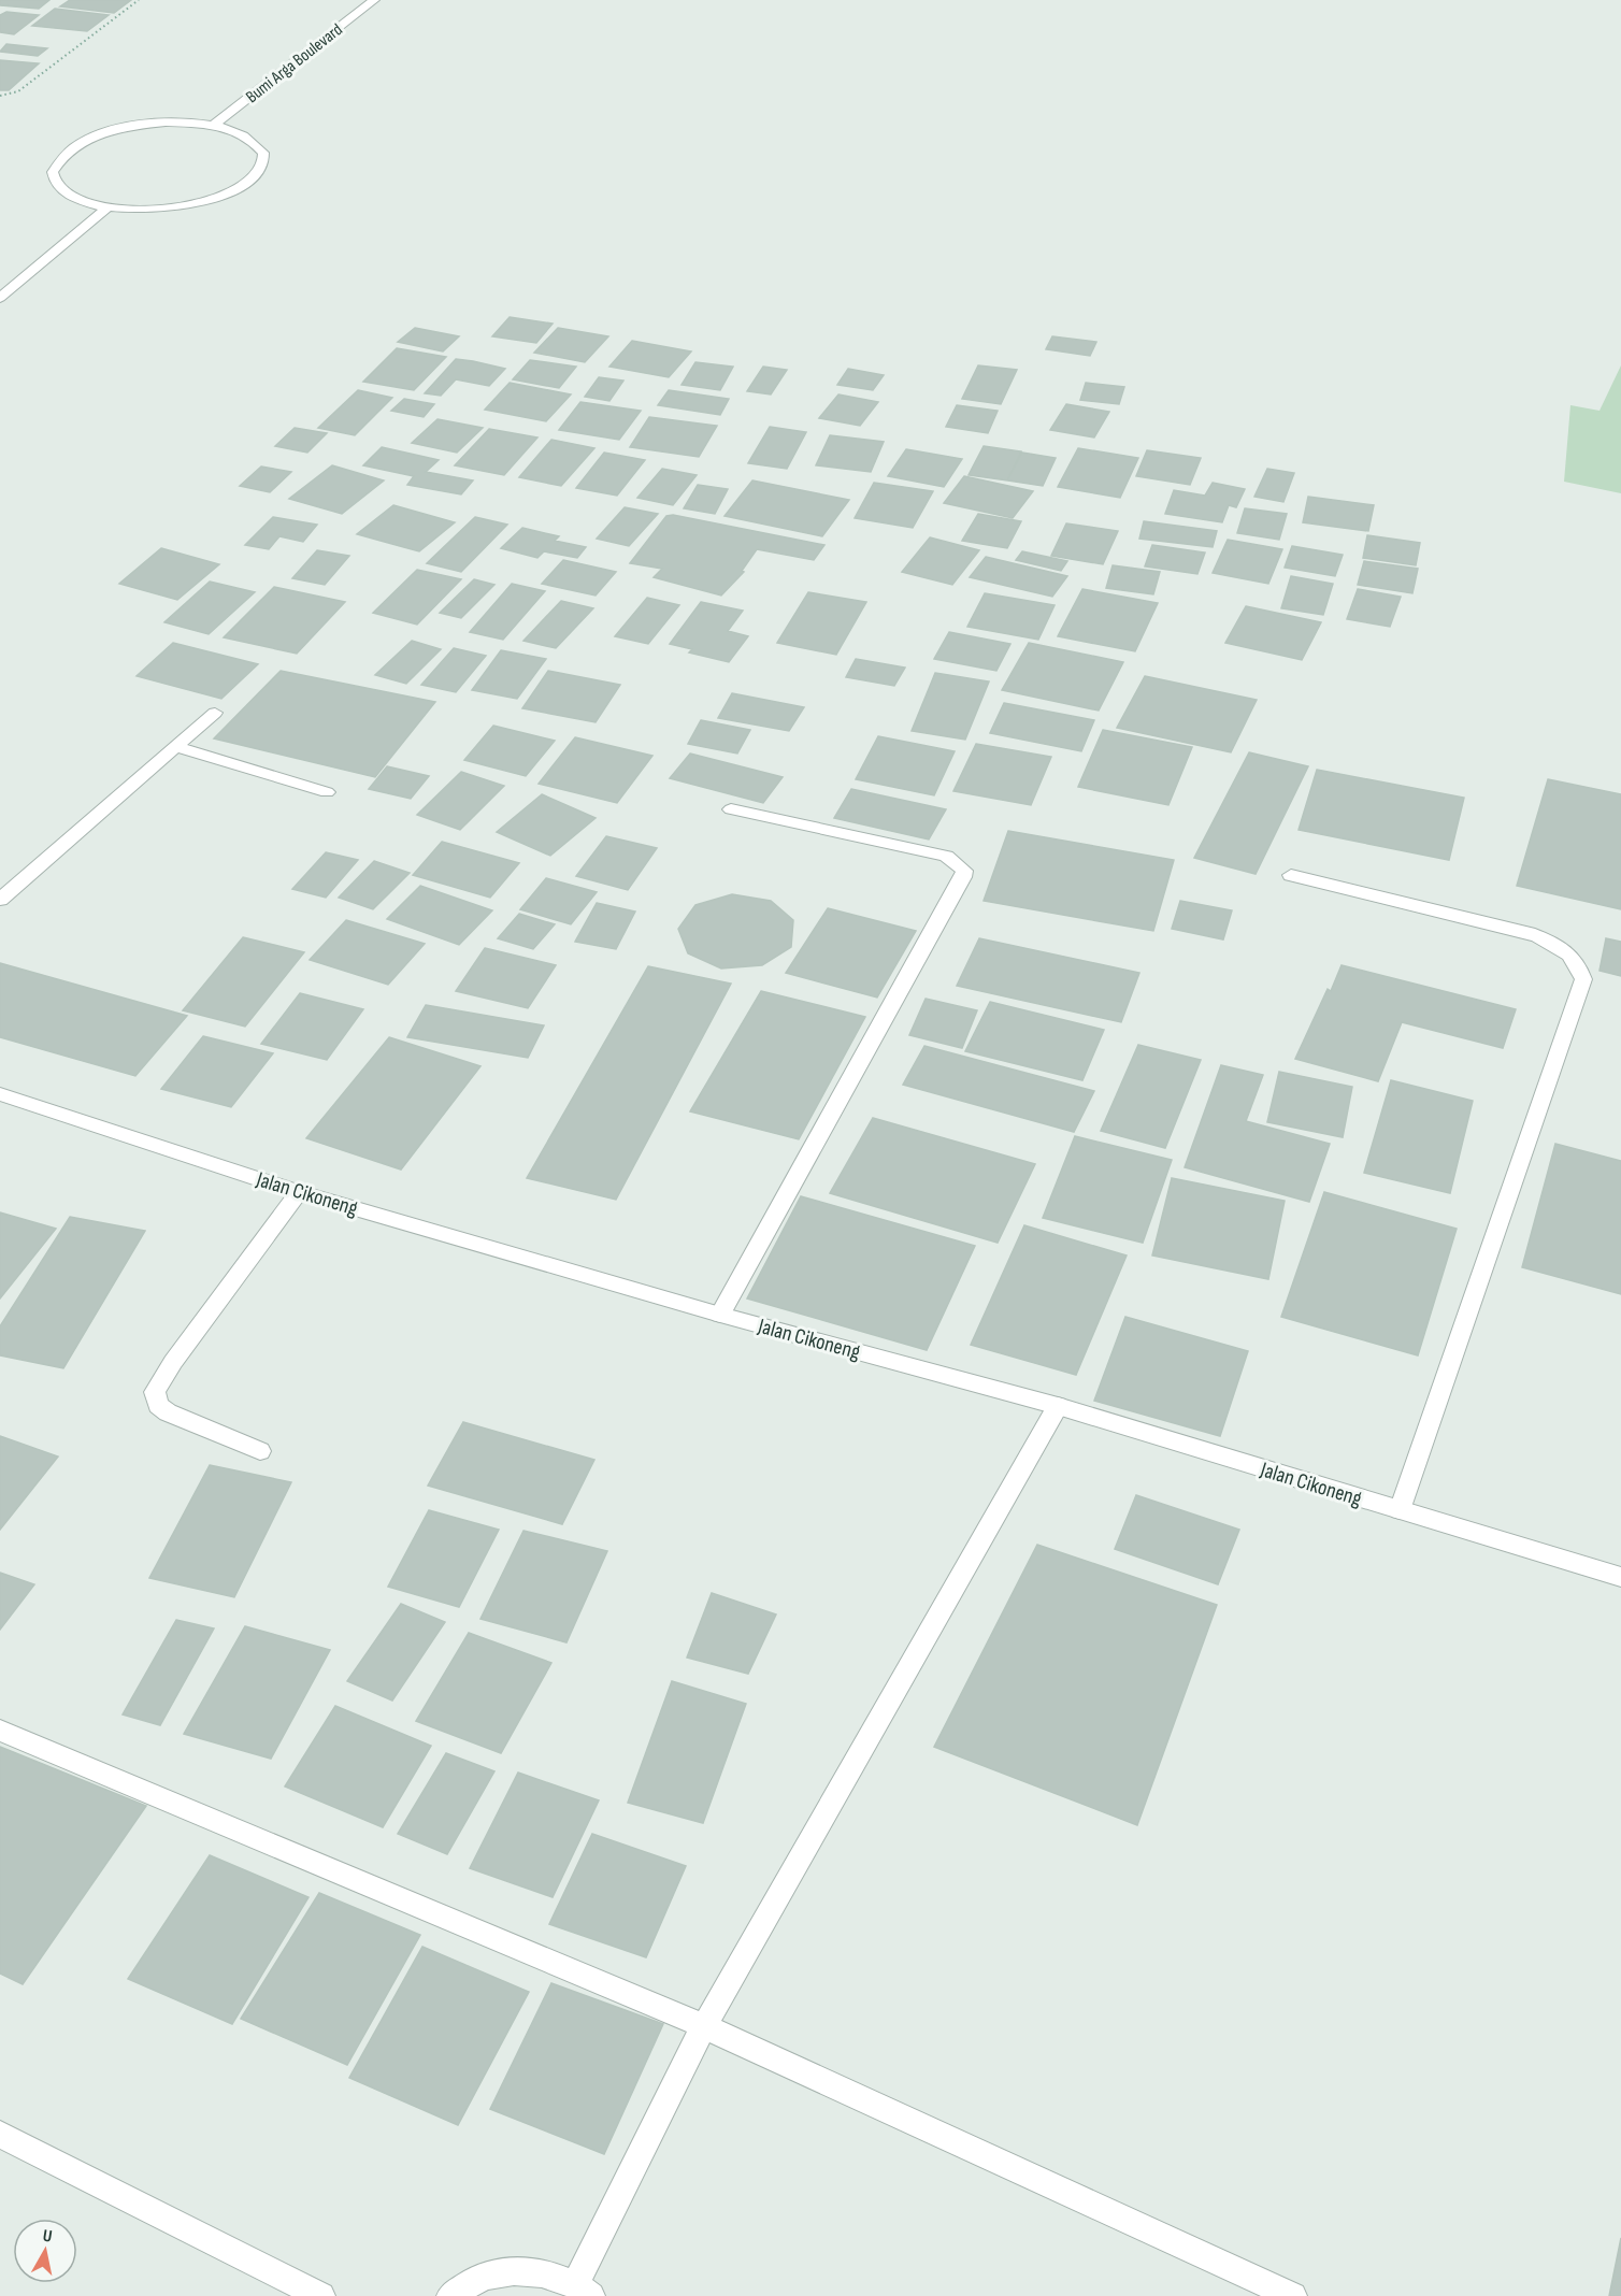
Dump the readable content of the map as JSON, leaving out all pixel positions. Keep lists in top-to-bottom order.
{
  "streets": {
    "street": ["Bumi Arga Boulevard", "Jalan Cikoneng"]
  },
  "north": "top"
}
